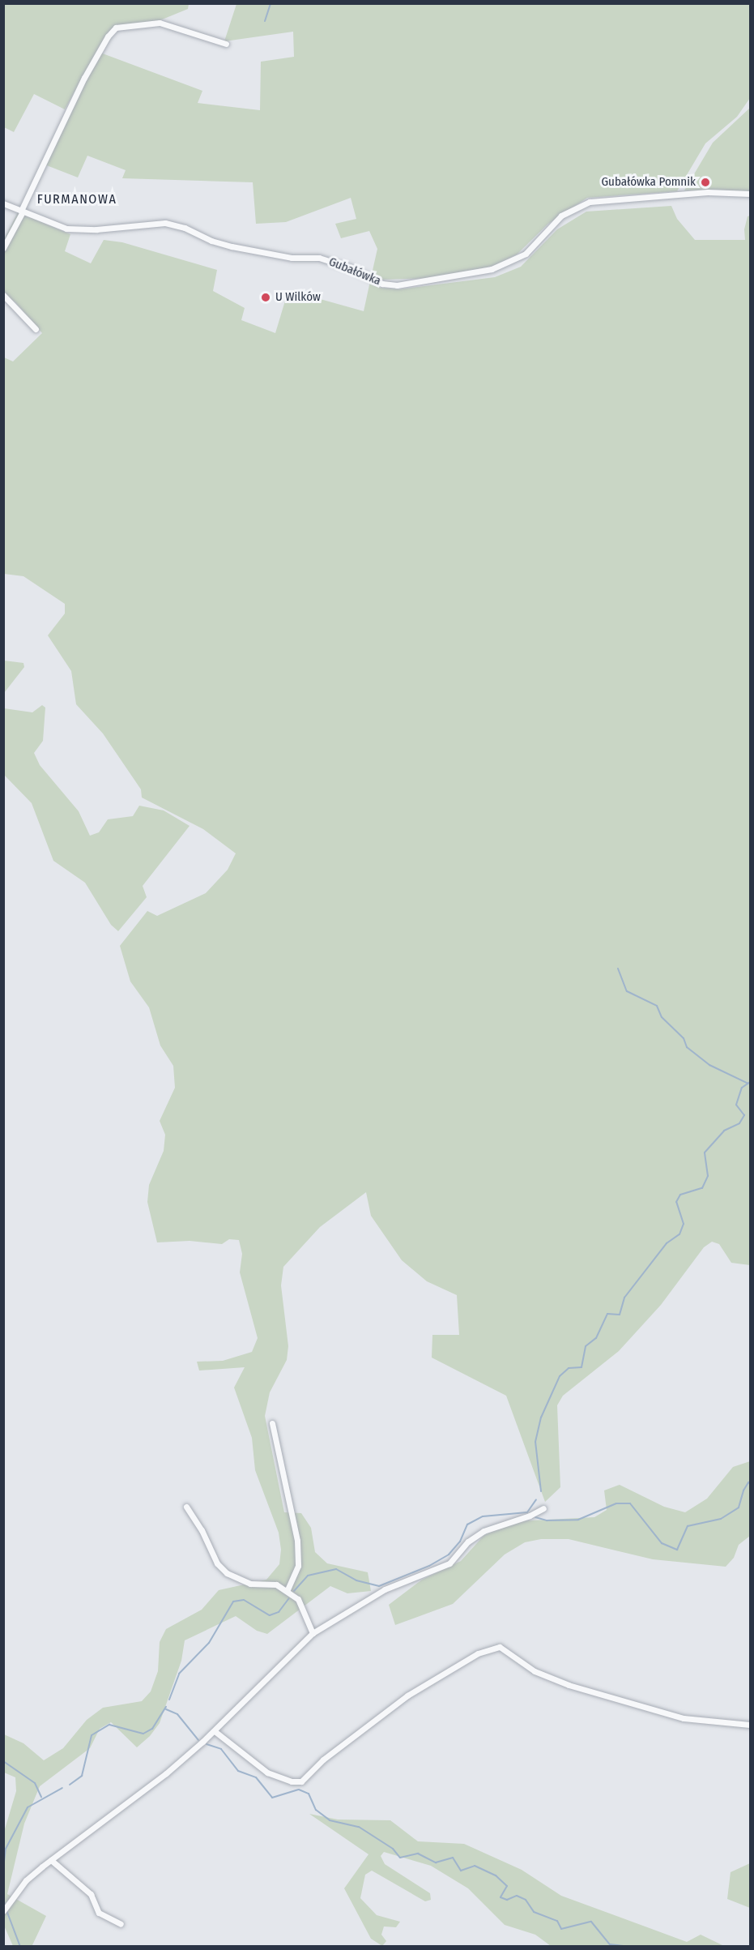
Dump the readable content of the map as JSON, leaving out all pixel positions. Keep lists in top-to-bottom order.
{
  "streets": {
    "street": ["Gubałówka"]
  },
  "districts": ["FURMANOWA"],
  "places": ["Gubałówka Pomnik", "U Wilków"]
}
